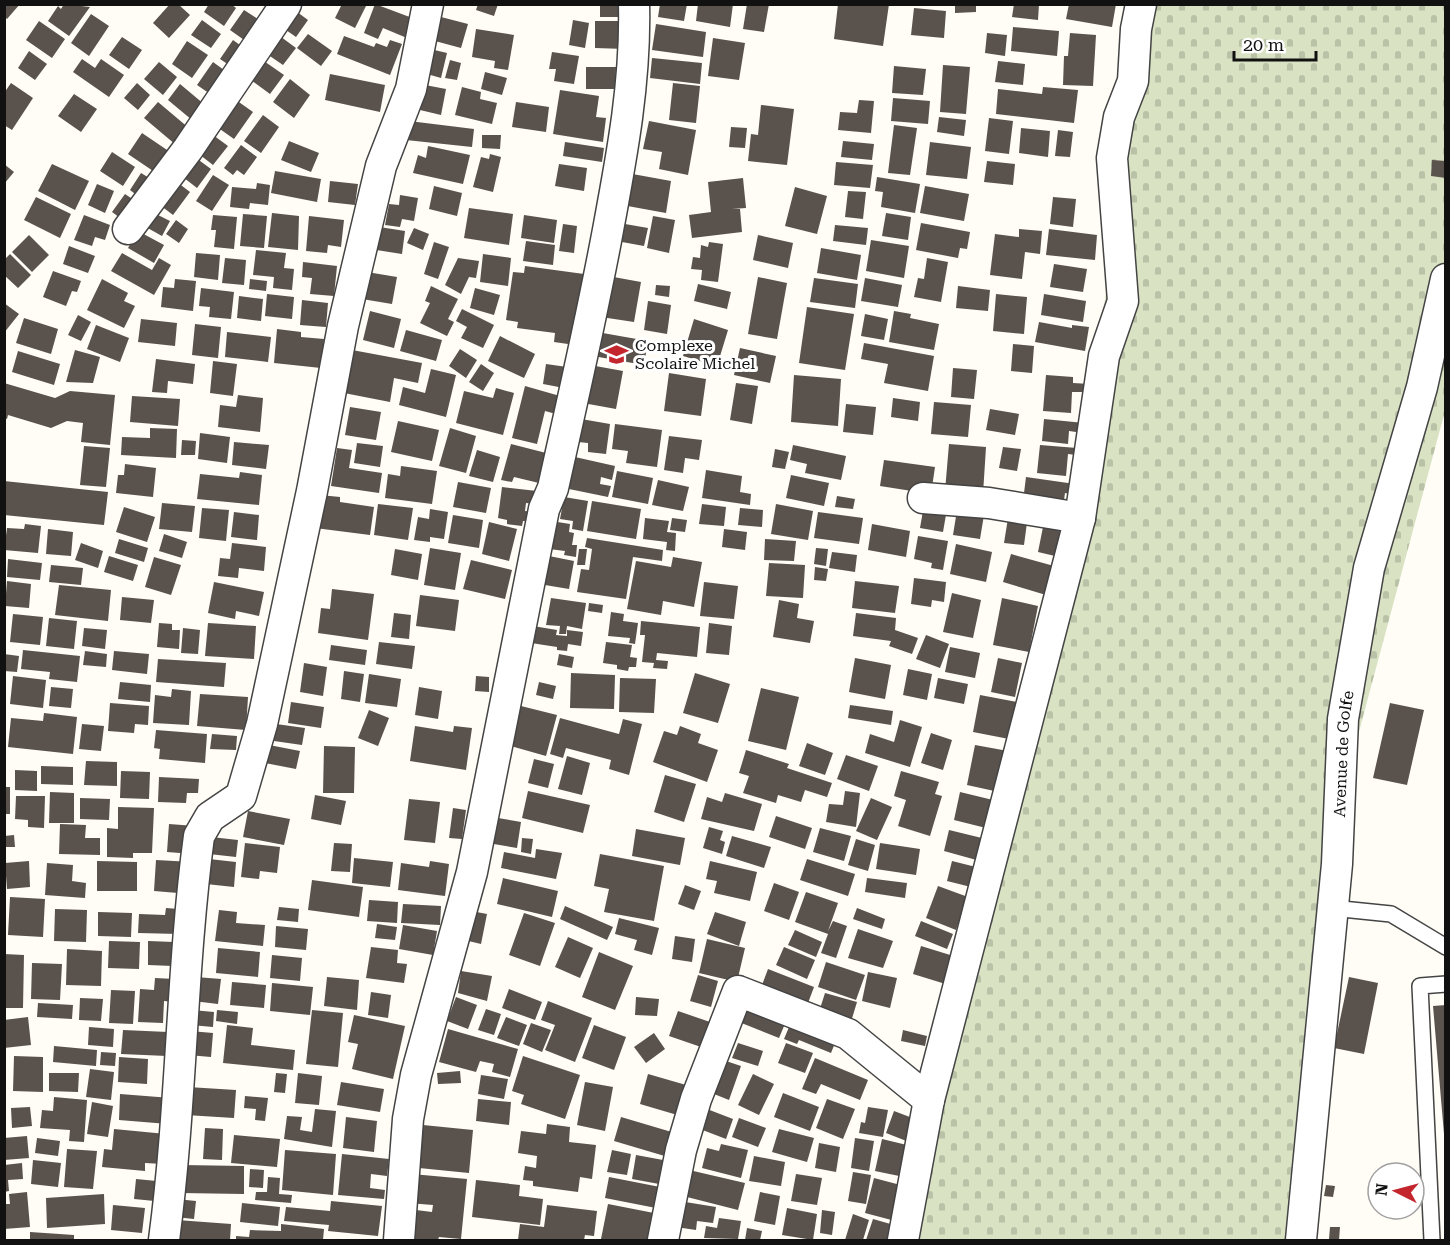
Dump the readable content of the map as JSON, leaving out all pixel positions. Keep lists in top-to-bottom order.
{
  "streets": {
    "street": ["Avenue de Golfe"]
  },
  "places": {
    "school or university": ["Complexe Scolaire Michel"]
  },
  "scale_bar": "20 m",
  "north": "left"
}
